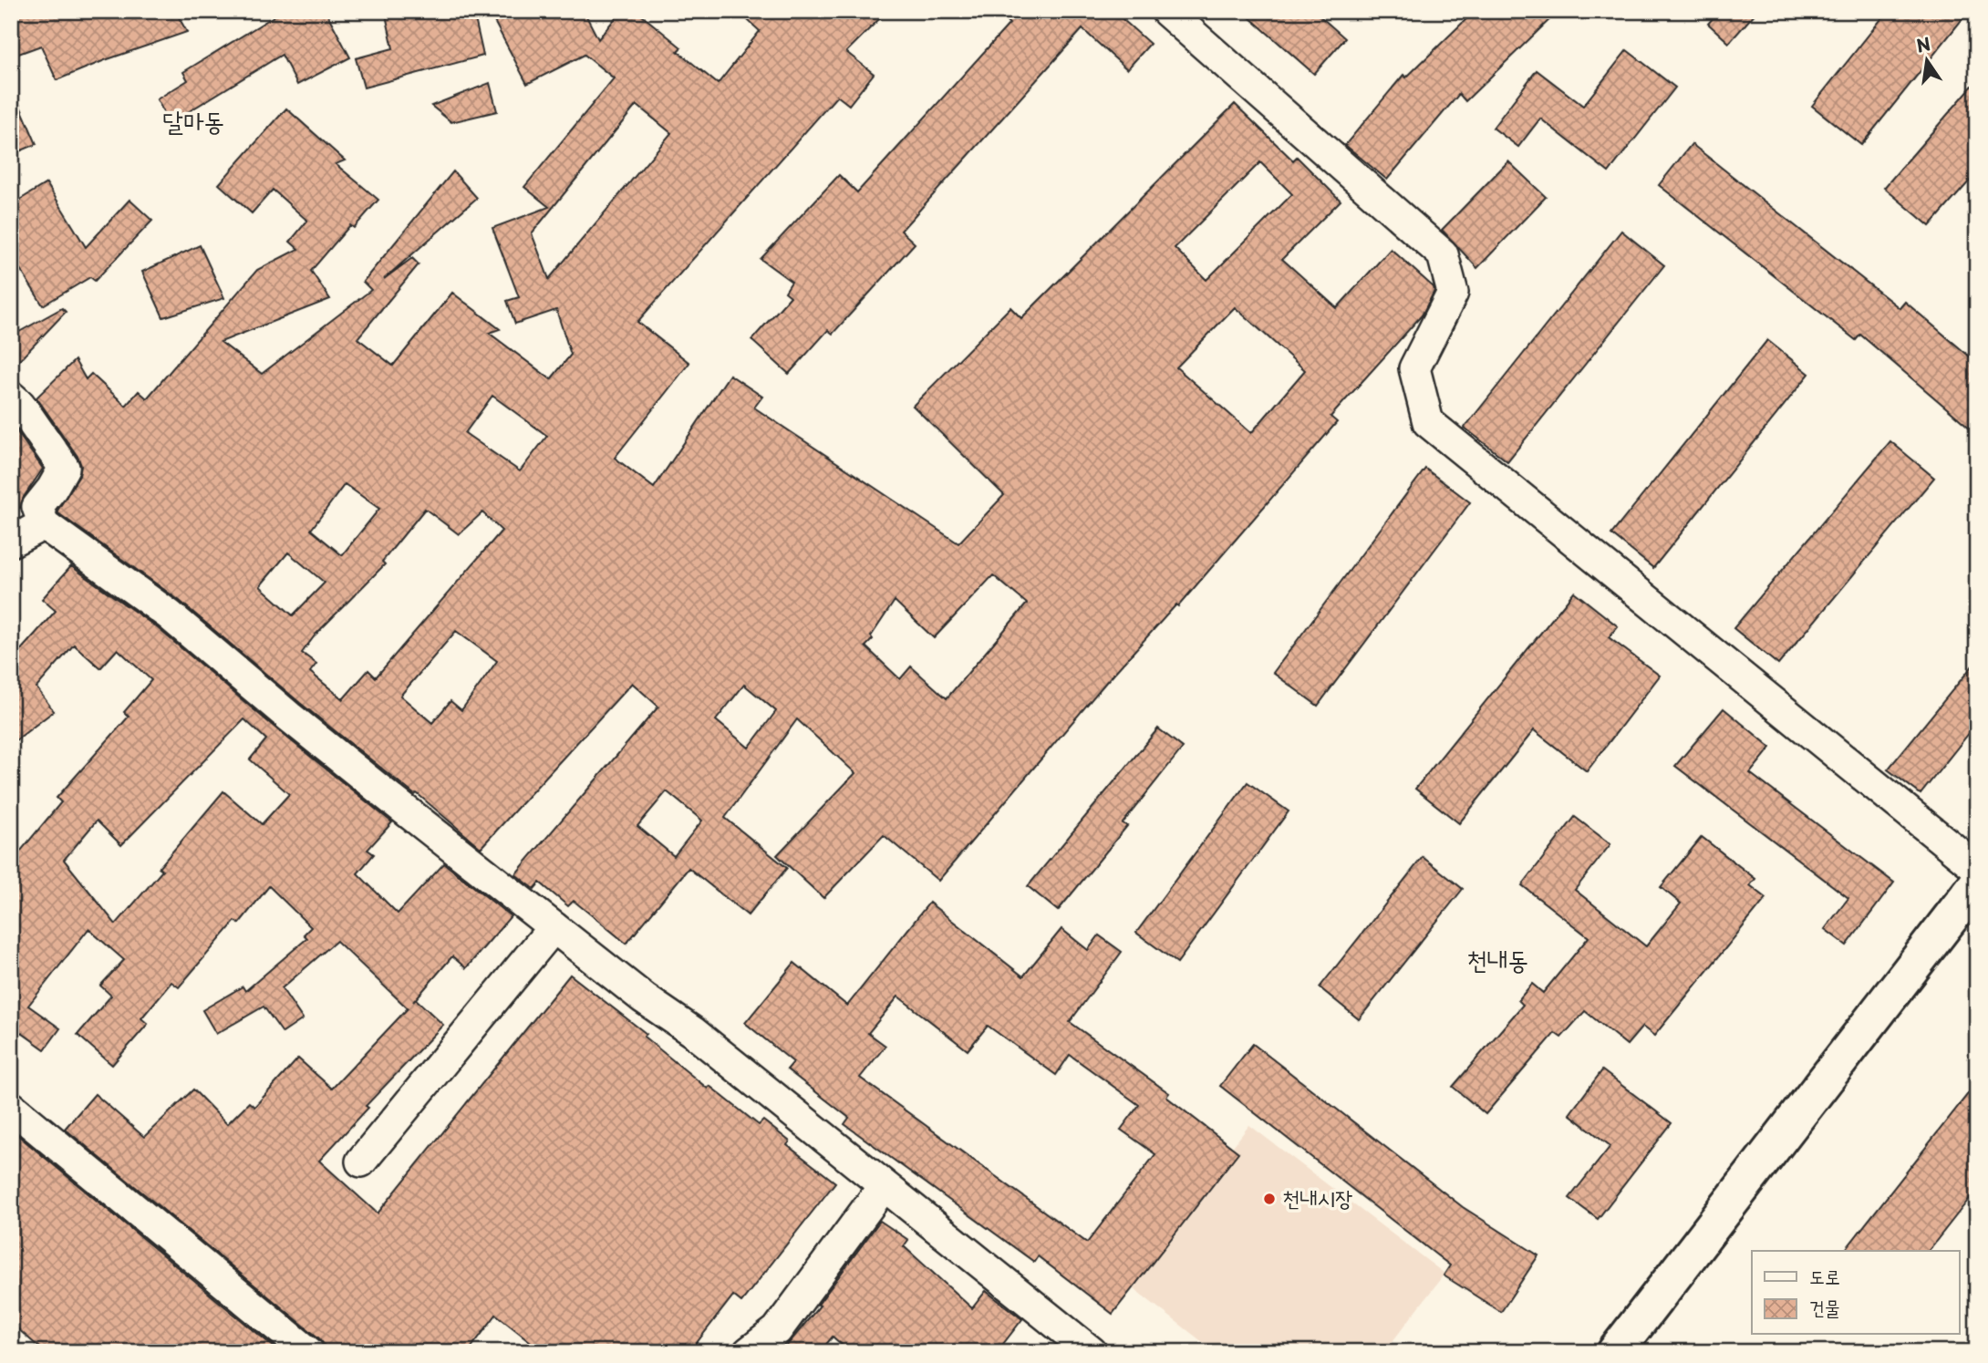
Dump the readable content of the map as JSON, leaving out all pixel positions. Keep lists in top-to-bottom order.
{
  "districts": ["달마동", "천내동"],
  "places": ["천내시장"],
  "legend": ["도로", "건물"],
  "north": "top"
}
